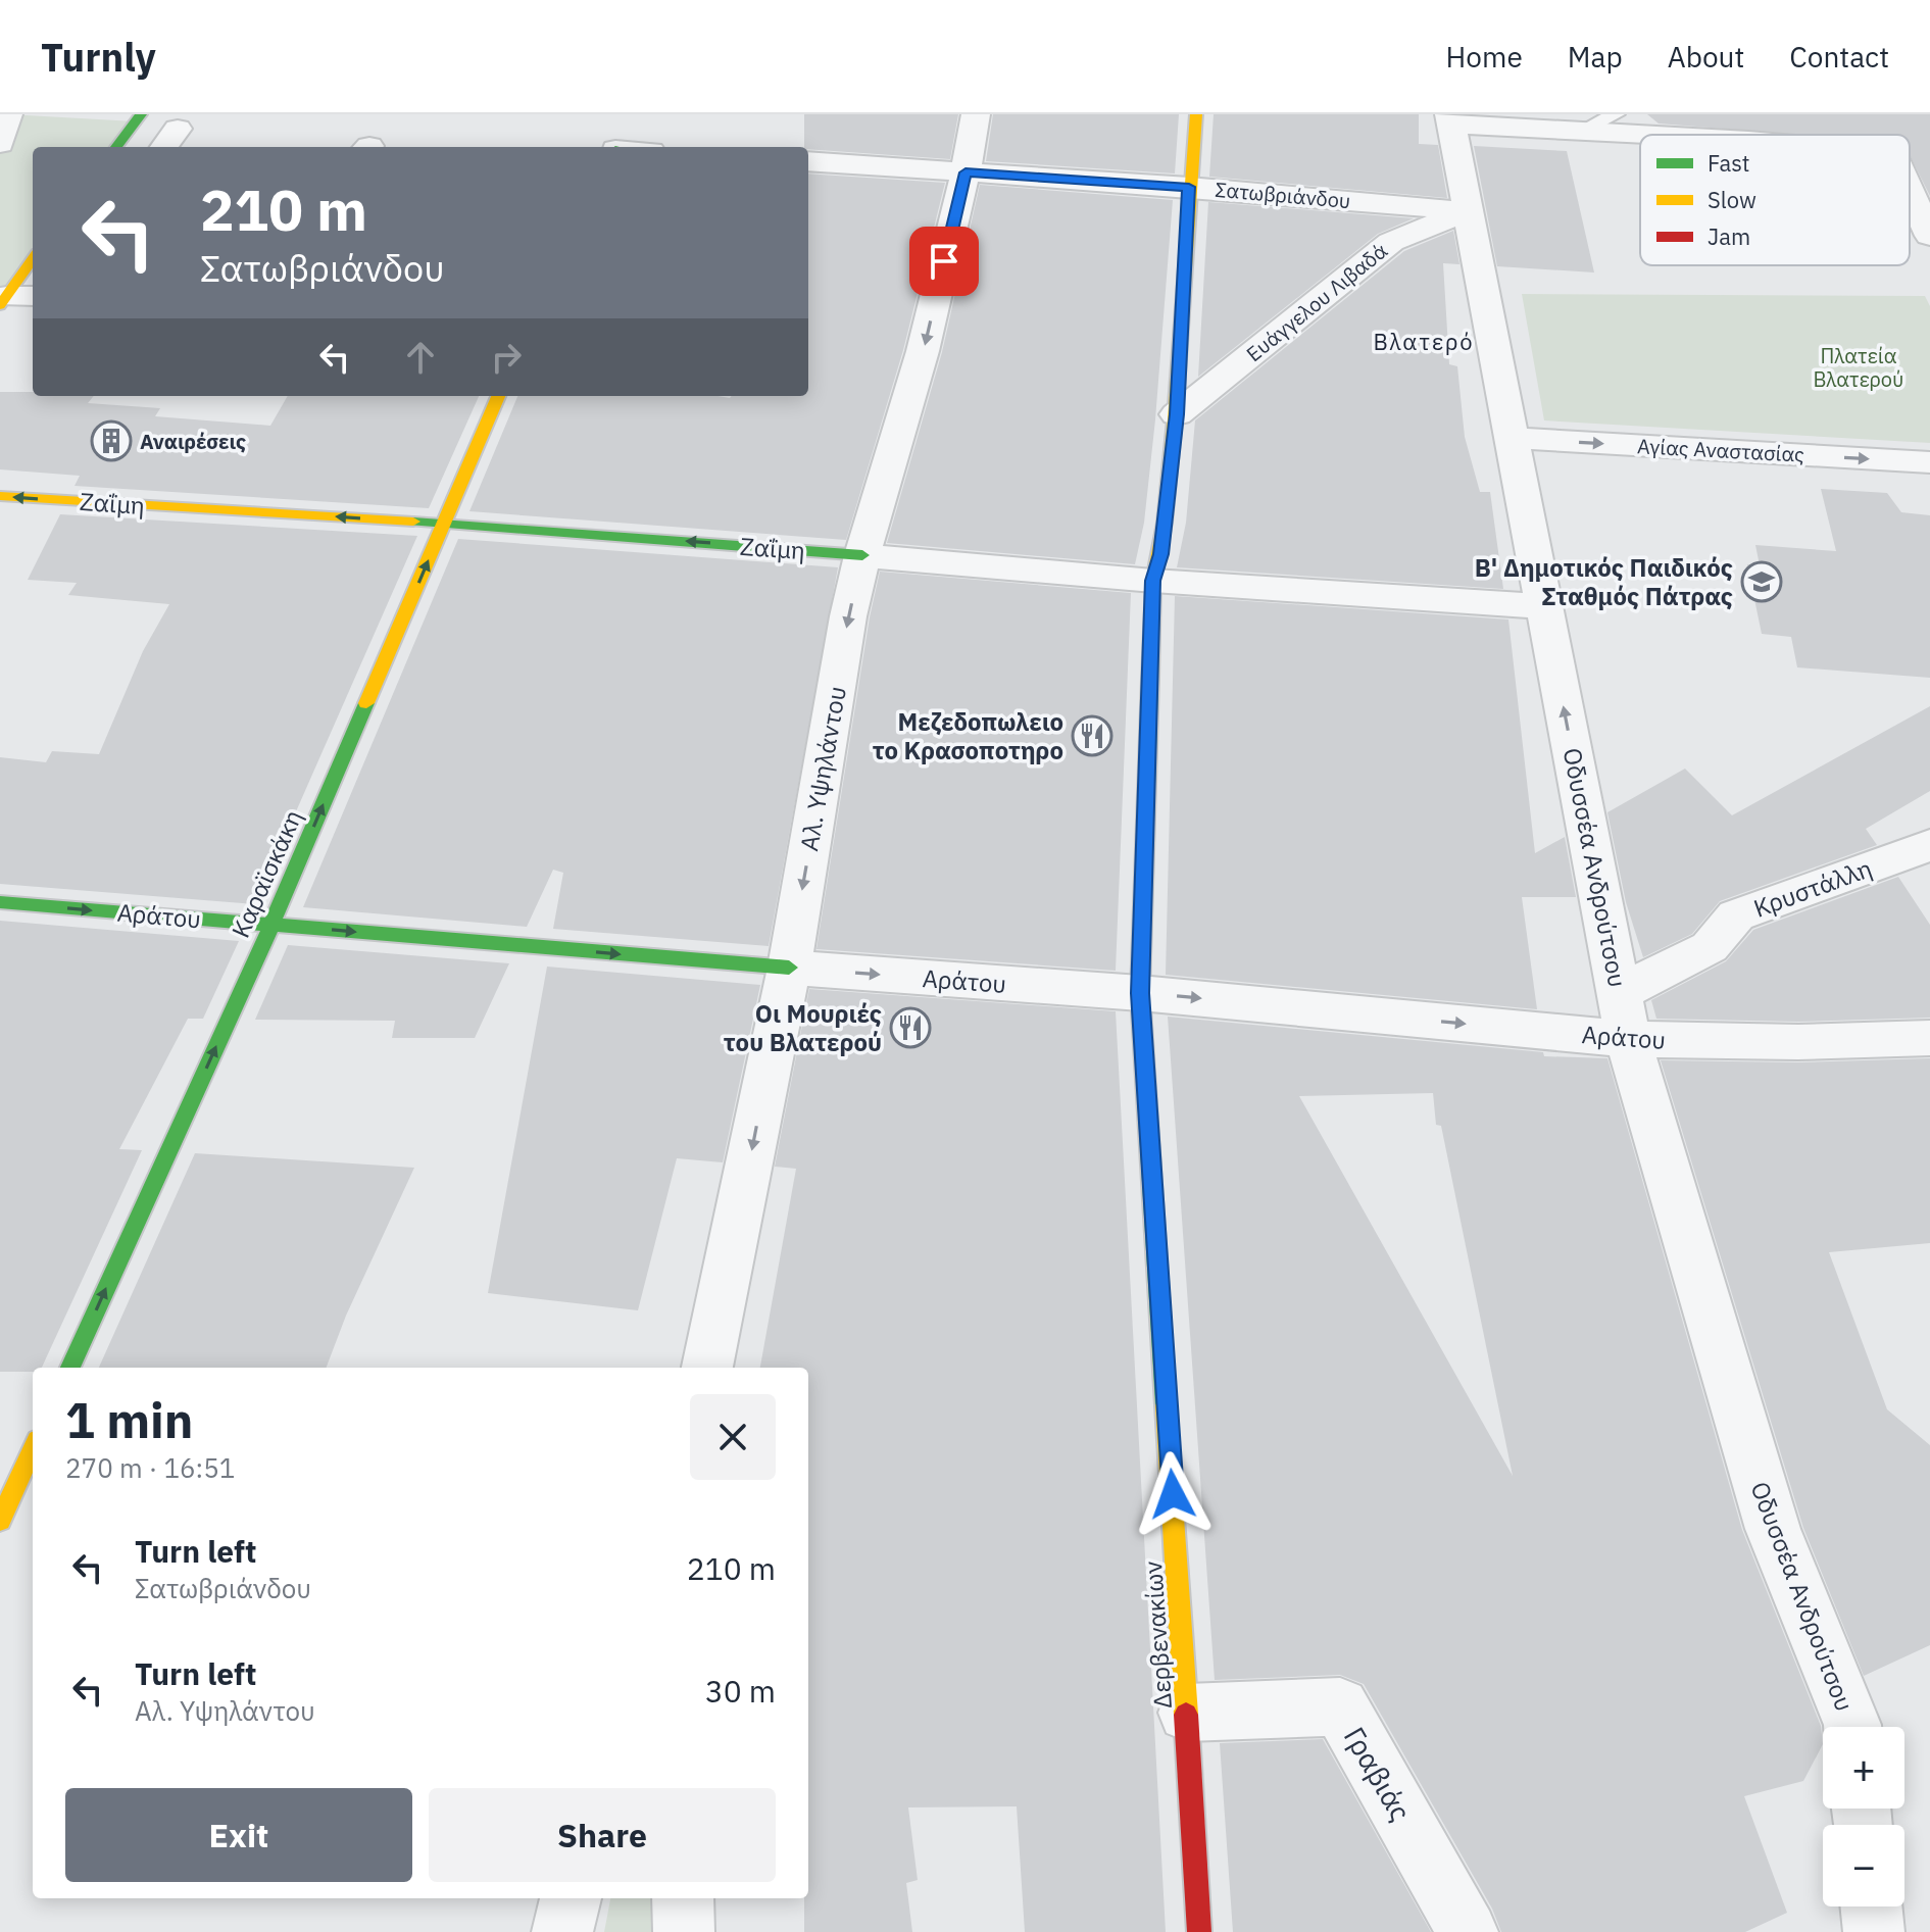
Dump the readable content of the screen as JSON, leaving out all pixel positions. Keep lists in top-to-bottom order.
{
  "streets": {
    "street": [
      "Σατωβριάνδου",
      "Ευάγγελου Λιβαδά",
      "Αγίας Αναστασίας",
      "Ζαΐμη",
      "Αλ. Υψηλάντου",
      "Οδυσσέα Ανδρούτσου",
      "Καραϊσκάκη",
      "Κρυστάλλη",
      "Αράτου",
      "Δερβενακίων",
      "Γραβιάς"
    ]
  },
  "crossings": [
    ["Σατωβριάνδου", "Ευάγγελου Λιβαδά"],
    ["Σατωβριάνδου", "Αλ. Υψηλάντου"],
    ["Σατωβριάνδου", "Οδυσσέα Ανδρούτσου"],
    ["Σατωβριάνδου", "Δερβενακίων"],
    ["Ευάγγελου Λιβαδά", "Οδυσσέα Ανδρούτσου"],
    ["Ευάγγελου Λιβαδά", "Δερβενακίων"],
    ["Αγίας Αναστασίας", "Οδυσσέα Ανδρούτσου"],
    ["Ζαΐμη", "Αλ. Υψηλάντου"],
    ["Ζαΐμη", "Οδυσσέα Ανδρούτσου"],
    ["Ζαΐμη", "Καραϊσκάκη"],
    ["Ζαΐμη", "Δερβενακίων"],
    ["Αλ. Υψηλάντου", "Αράτου"],
    ["Οδυσσέα Ανδρούτσου", "Κρυστάλλη"],
    ["Οδυσσέα Ανδρούτσου", "Αράτου"],
    ["Καραϊσκάκη", "Αράτου"],
    ["Κρυστάλλη", "Αράτου"],
    ["Αράτου", "Δερβενακίων"],
    ["Δερβενακίων", "Γραβιάς"]
  ],
  "one_way": [
    "Αγίας Αναστασίας",
    "Ζαΐμη",
    "Αλ. Υψηλάντου",
    "Καραϊσκάκη",
    "Αράτου"
  ],
  "districts": ["Βλατερό"],
  "parks": ["Πλατεία Βλατερού"],
  "places": {
    "building": ["Αναιρέσεις"],
    "school or university": ["Β' Δημοτικός Παιδικός Σταθμός Πάτρας"],
    "restaurant": ["Μεζεδοπωλειο το Κρασοποτηρο", "Οι Μουριές του Βλατερού"]
  },
  "legend": ["Fast", "Slow", "Jam"],
  "page": {
    "header": "Turnly",
    "nav": [
      "Home",
      "Map",
      "About",
      "Contact"
    ],
    "turn": ["210 m", "Σατωβριάνδου"],
    "heading": ["1 min", "270 m · 16:51"],
    "list": [
      {
        "name": "Turn left",
        "note": "Σατωβριάνδου",
        "value": "210 m"
      },
      {
        "name": "Turn left",
        "note": "Αλ. Υψηλάντου",
        "value": "30 m"
      }
    ],
    "map_buttons": ["+", "−"],
    "buttons": ["Exit", "Share"]
  }
}
